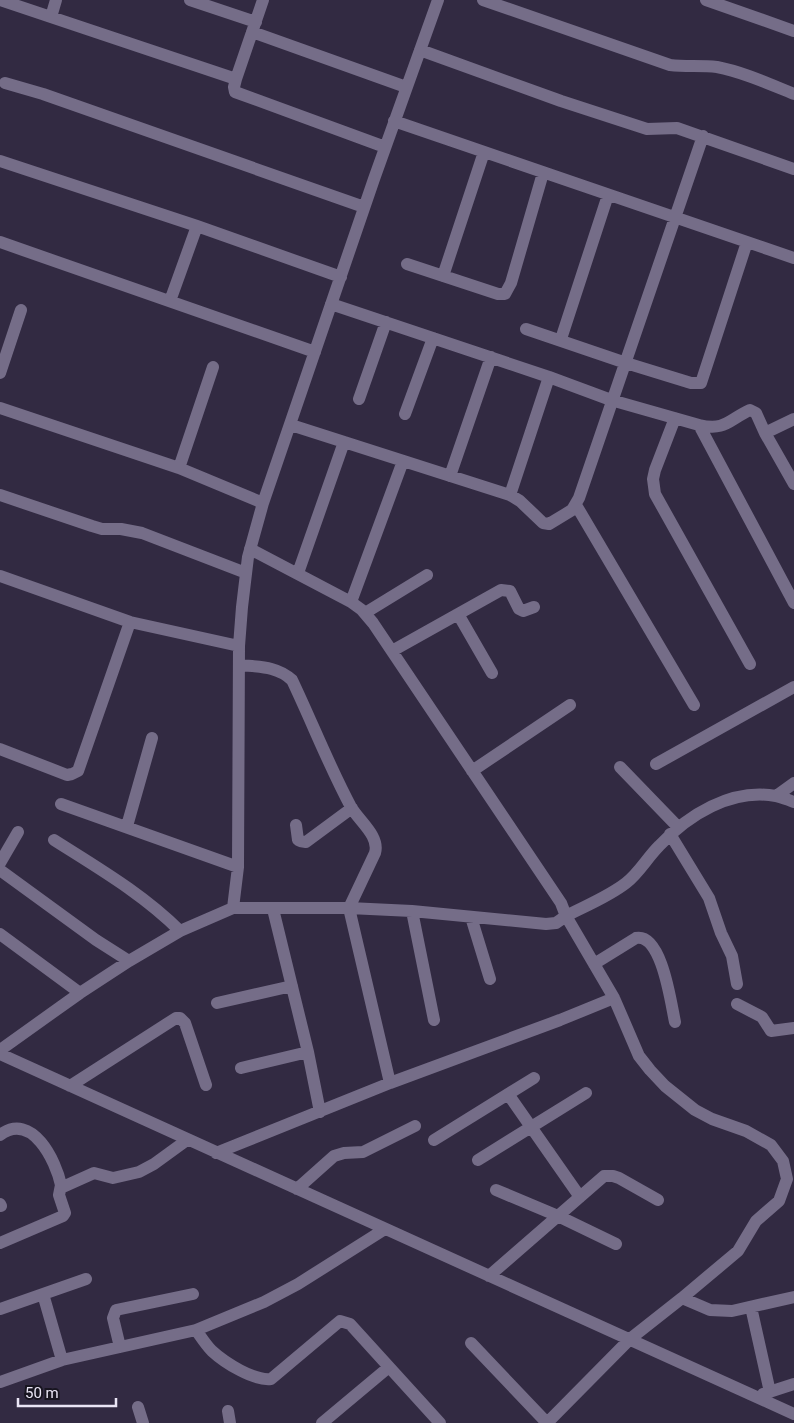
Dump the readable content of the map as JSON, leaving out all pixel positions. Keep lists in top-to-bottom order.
{
  "scale_bar": "50 m"
}
